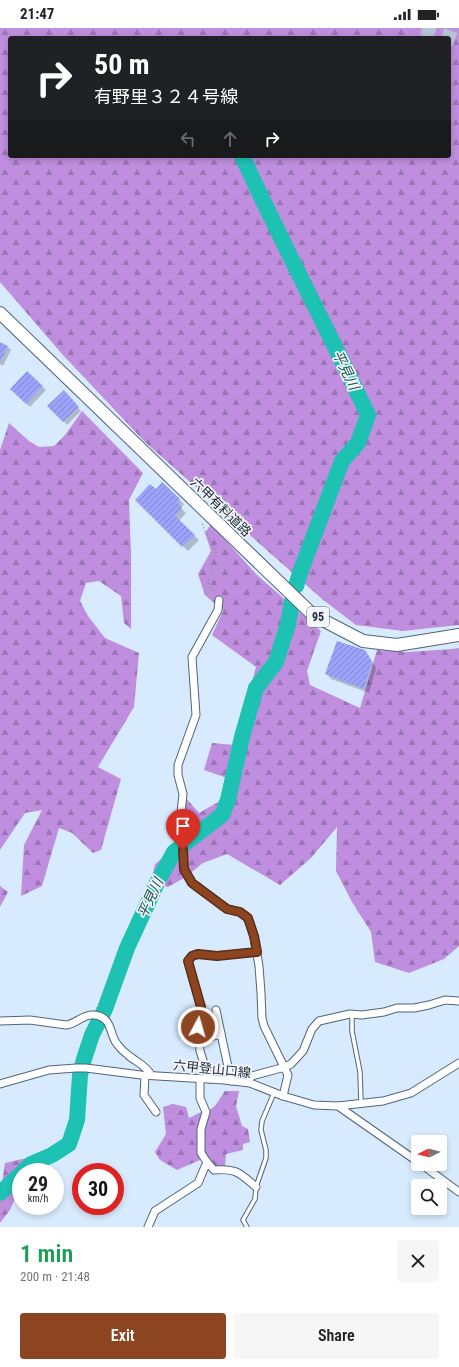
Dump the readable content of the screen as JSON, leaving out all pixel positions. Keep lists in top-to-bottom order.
{
  "streets": {
    "main road": ["六甲有料道路", "95"],
    "street": ["六甲登山口線"]
  },
  "water": ["平見川"],
  "north": "left",
  "page": {
    "status": "21:47",
    "turn": ["50 m", "有野里３２４号線"],
    "speed": "29 km/h",
    "limit": "30",
    "heading": ["1 min", "200 m · 21:48"],
    "buttons": ["Exit", "Share"]
  }
}
